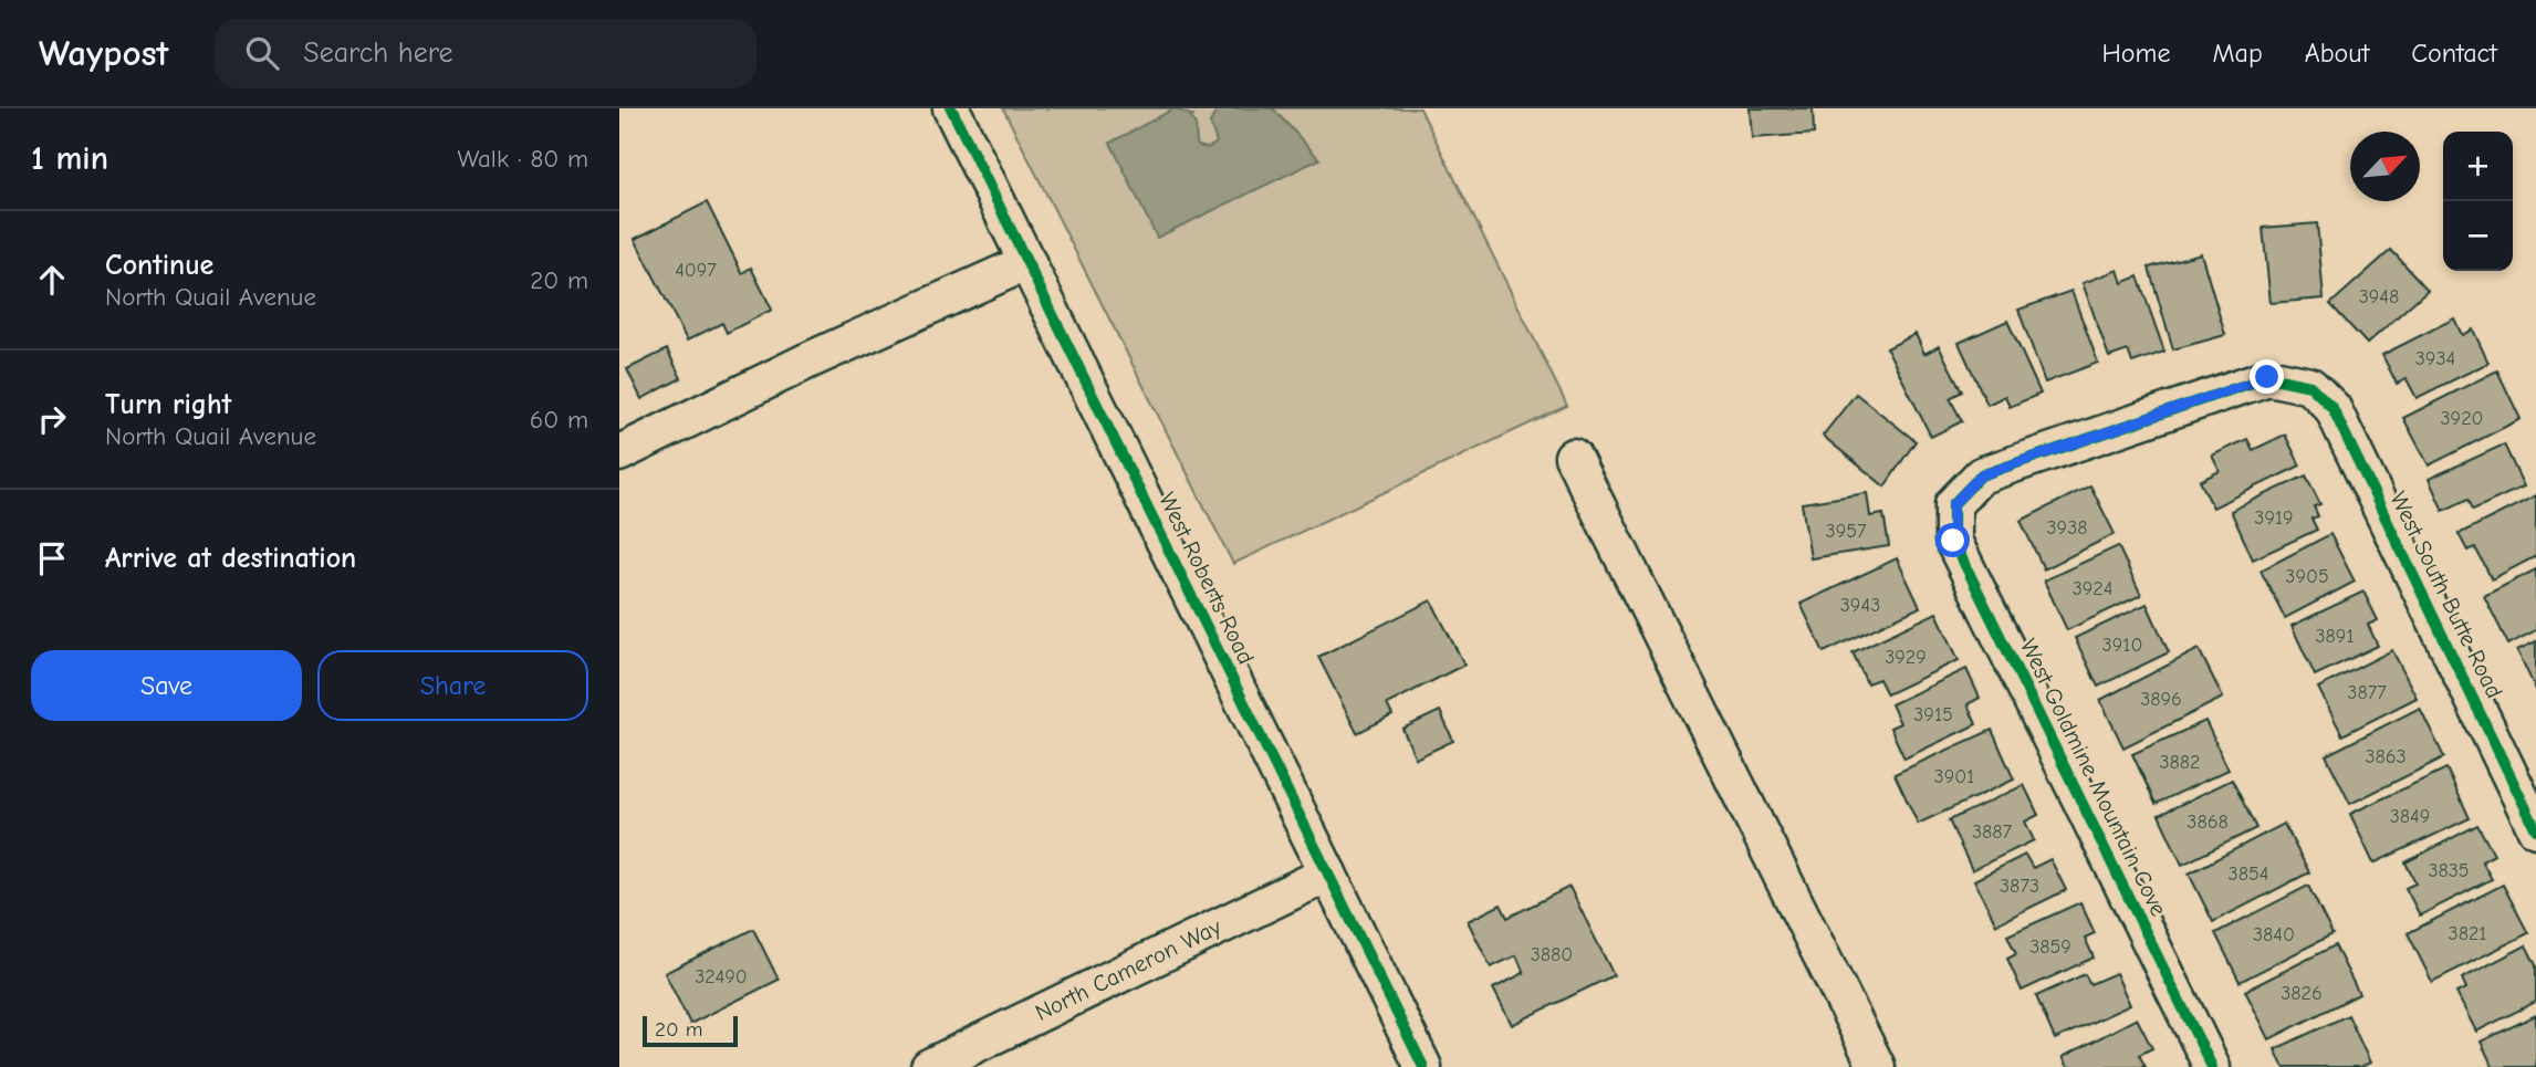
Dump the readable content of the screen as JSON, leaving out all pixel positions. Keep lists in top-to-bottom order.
{
  "streets": {
    "street": [
      "West Roberts Road",
      "West South Butte Road",
      "West Goldmine Mountain Cove",
      "North Cameron Way"
    ]
  },
  "crossings": [
    ["West Roberts Road", "North Cameron Way"],
    ["West South Butte Road", "West Goldmine Mountain Cove"]
  ],
  "house_numbers": [
    "4097",
    "3948",
    "3934",
    "3920",
    "3919",
    "3938",
    "3957",
    "3905",
    "3924",
    "3943",
    "3891",
    "3910",
    "3929",
    "3877",
    "3896",
    "3915",
    "3863",
    "3882",
    "3901",
    "3849",
    "3868",
    "3887",
    "3835",
    "3854",
    "3873",
    "3821",
    "3840",
    "3859",
    "3880",
    "32490",
    "3826"
  ],
  "scale_bar": "20 m",
  "north": "top right",
  "page": {
    "header": "Waypost",
    "search": "Search here",
    "nav": [
      "Home",
      "Map",
      "About",
      "Contact"
    ],
    "heading": ["1 min", "Walk · 80 m"],
    "map_buttons": ["+", "−"],
    "list": [
      ["Continue", "North Quail Avenue", "20 m"],
      ["Turn right", "North Quail Avenue", "60 m"],
      "Arrive at destination"
    ],
    "buttons": ["Save", "Share"],
    "scale": "20 m"
  }
}
